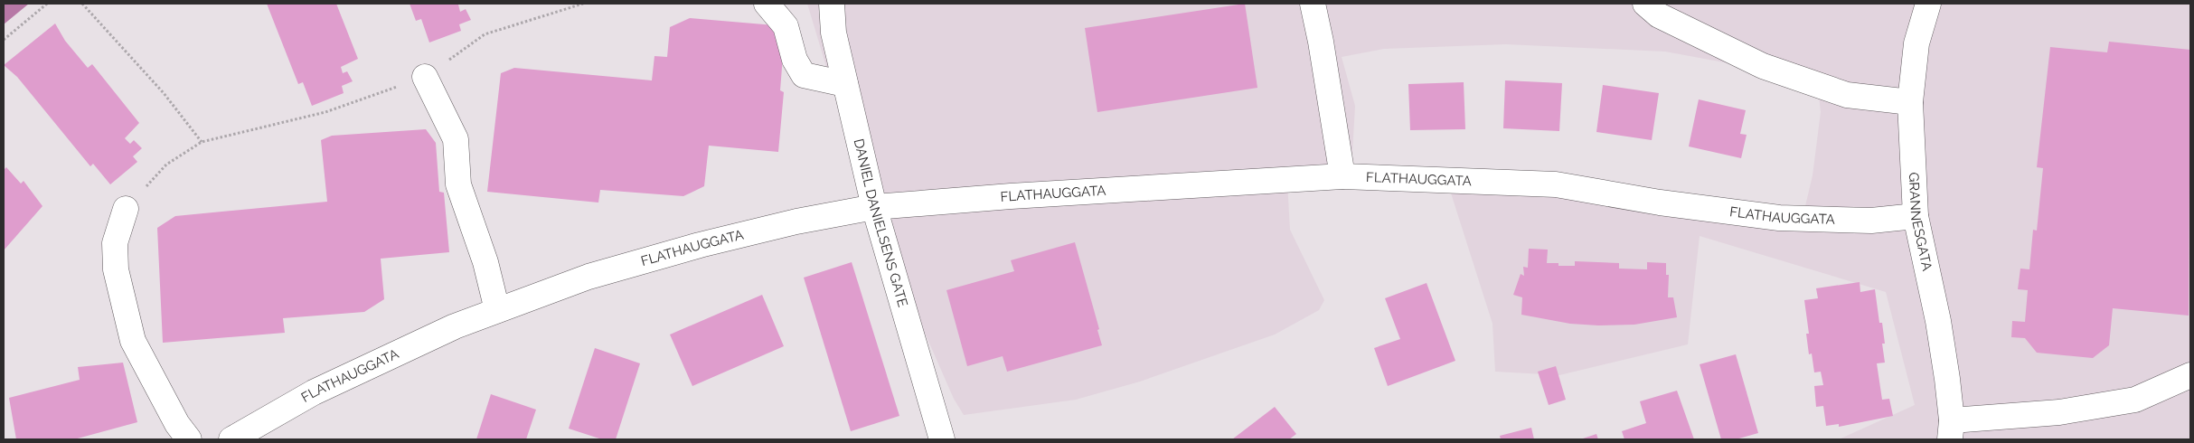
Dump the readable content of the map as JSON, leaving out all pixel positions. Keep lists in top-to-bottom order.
{
  "streets": {
    "street": ["FLATHAUGGATA", "GRANNESGATA", "DANIEL DANIELSENS GATE"]
  },
  "crossings": [
    ["FLATHAUGGATA", "GRANNESGATA"],
    ["FLATHAUGGATA", "DANIEL DANIELSENS GATE"]
  ]
}
